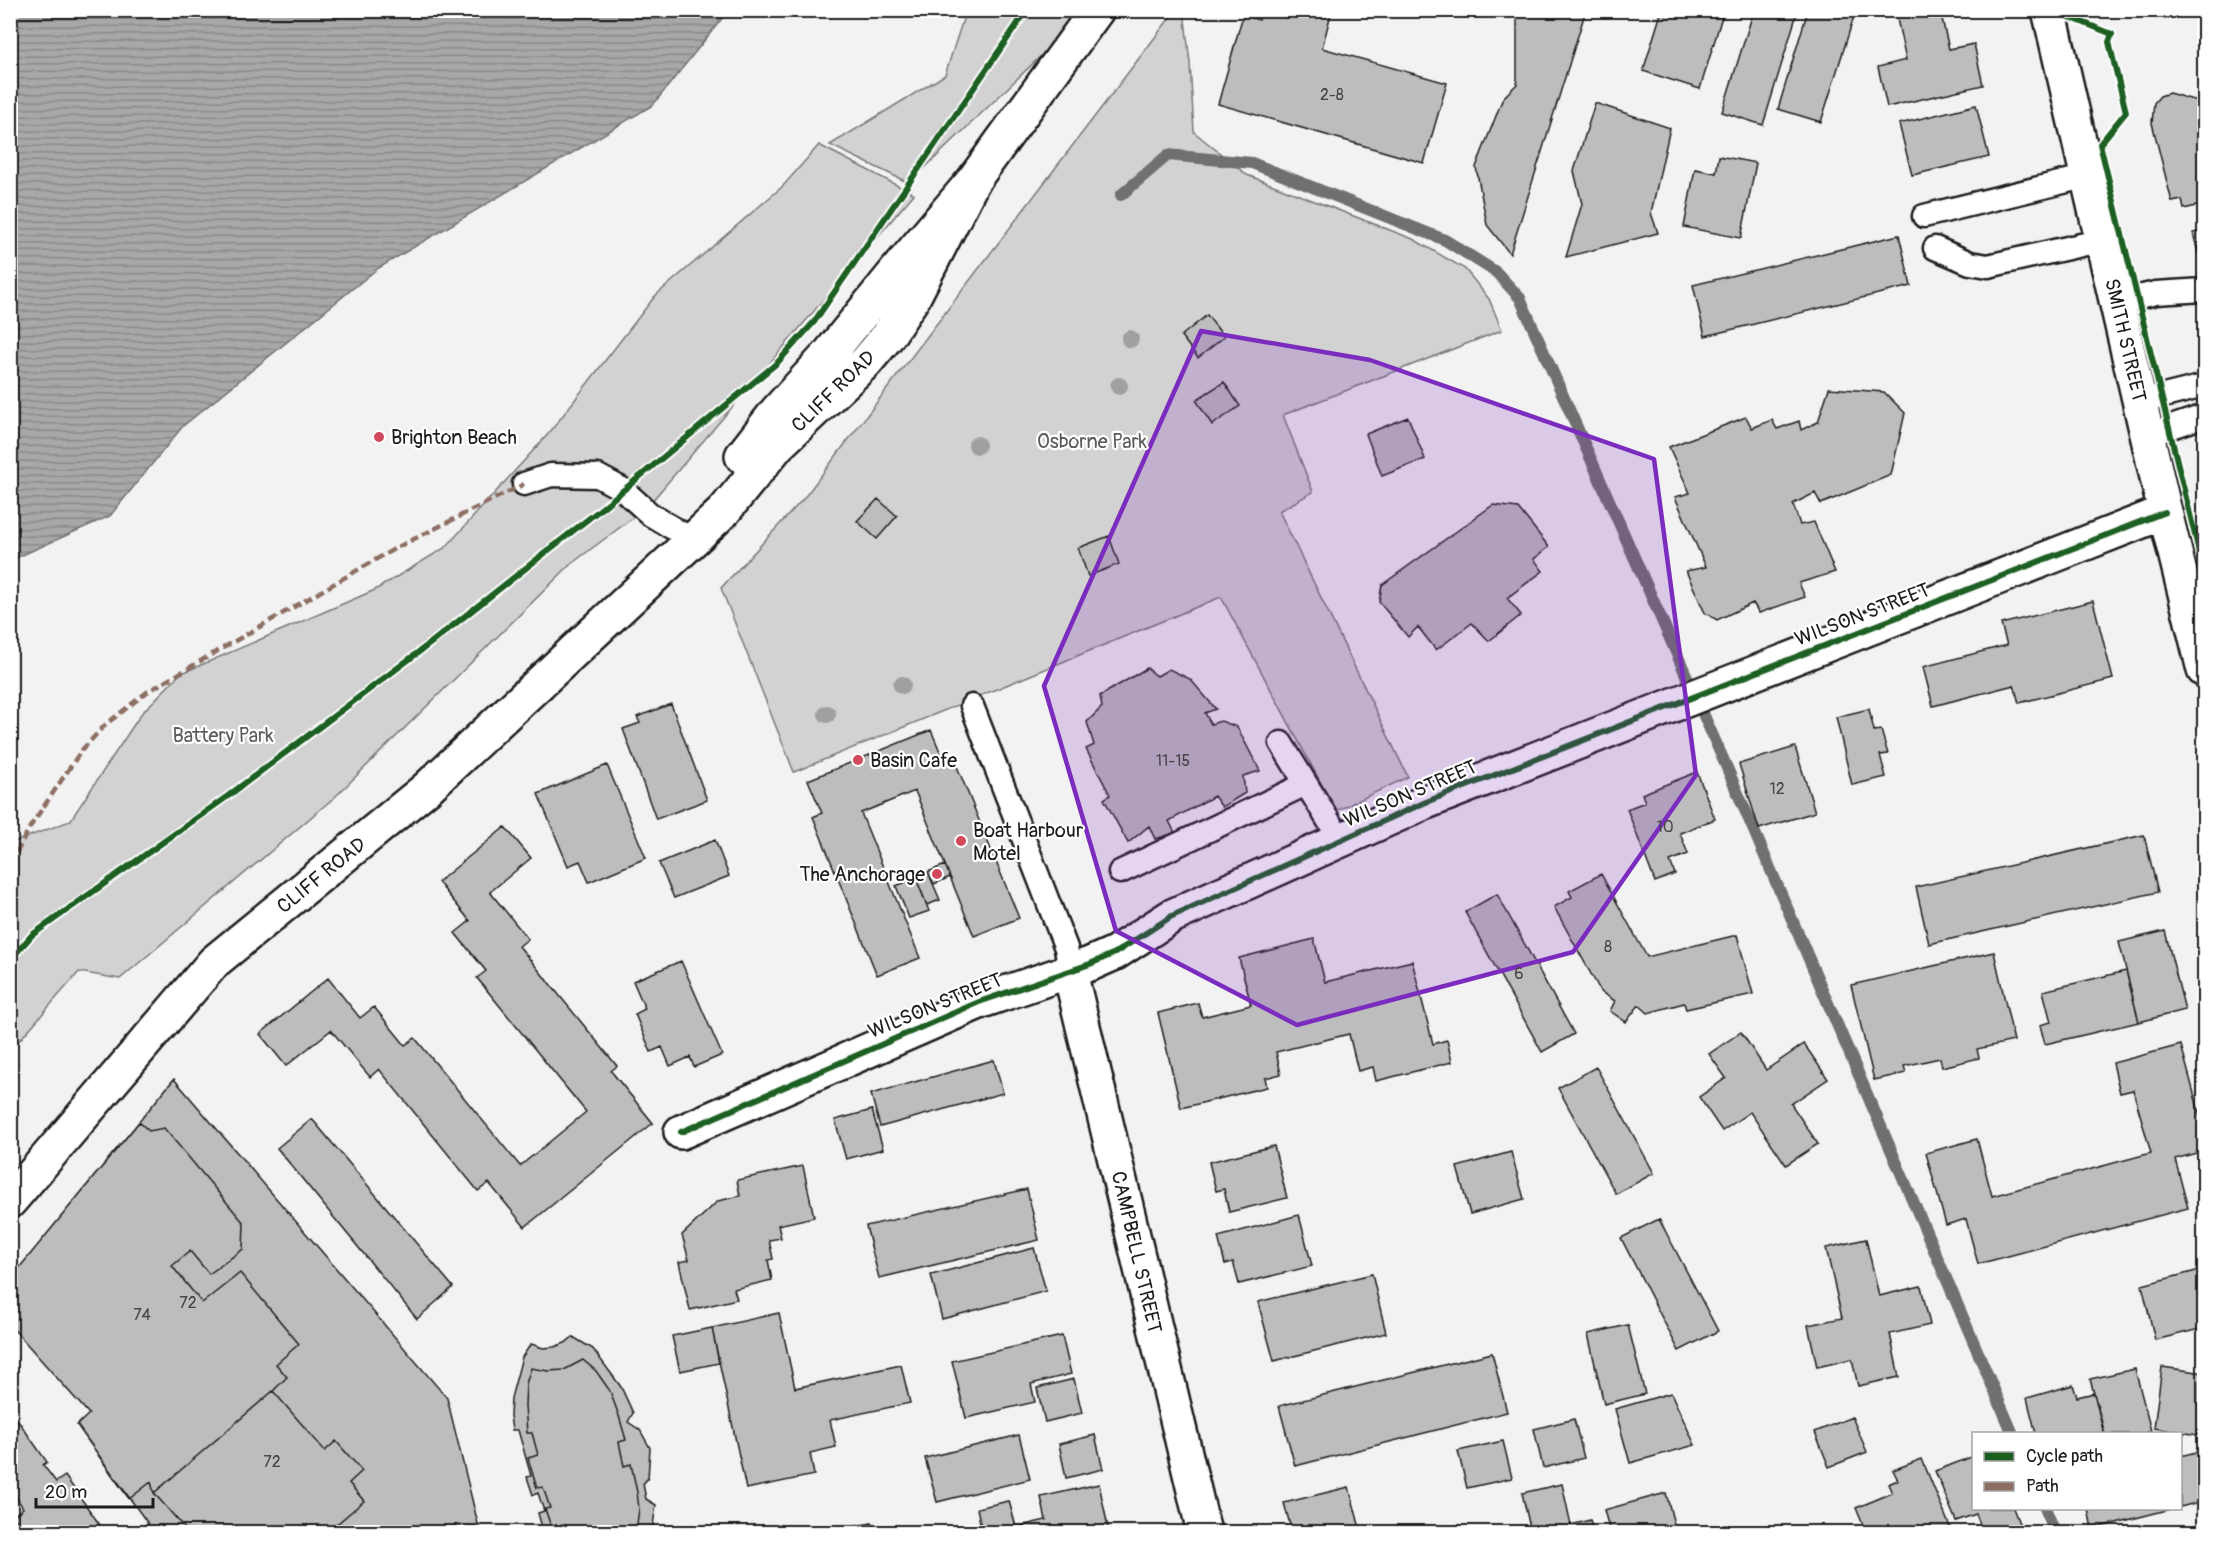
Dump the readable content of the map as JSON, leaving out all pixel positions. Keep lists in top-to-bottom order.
{
  "streets": {
    "street": [
      "SMITH STREET",
      "CLIFF ROAD",
      "WILSON STREET",
      "CAMPBELL STREET"
    ]
  },
  "crossings": [
    ["SMITH STREET", "WILSON STREET"],
    ["WILSON STREET", "CAMPBELL STREET"]
  ],
  "parks": ["Osborne Park", "Battery Park"],
  "places": [
    "Brighton Beach",
    "Basin Cafe",
    "Boat Harbour Motel",
    "The Anchorage"
  ],
  "house_numbers": [
    "2-8",
    "11-15",
    "12",
    "10",
    "8",
    "6",
    "72",
    "74",
    "72"
  ],
  "legend": ["Cycle path", "Path"],
  "scale_bar": "20 m"
}
